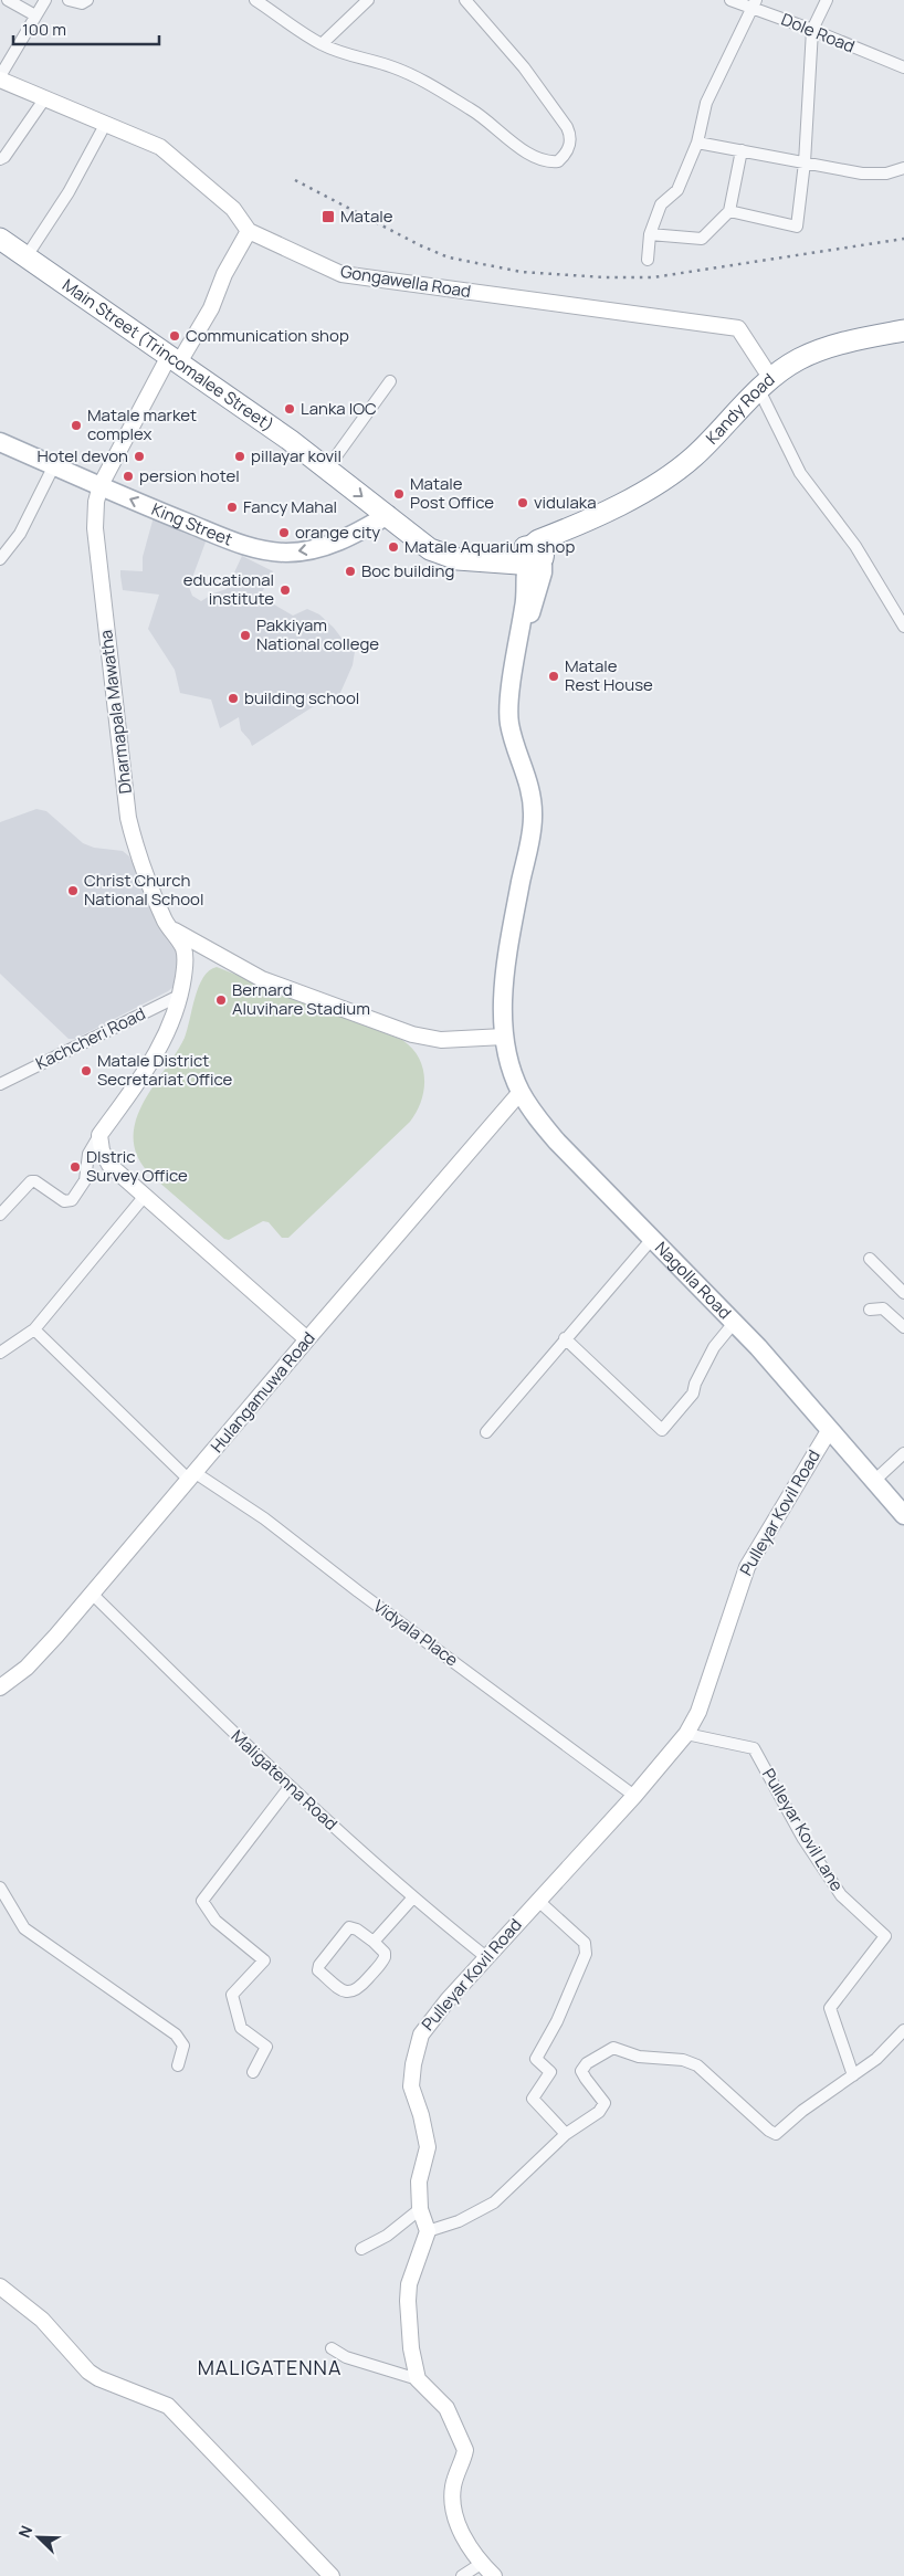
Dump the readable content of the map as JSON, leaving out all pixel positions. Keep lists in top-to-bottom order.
{
  "streets": {
    "highway": ["Main Street (Trincomalee Street)", "Kandy Road"],
    "main road": ["King Street", "Nagolla Road"],
    "street": [
      "Dole Road",
      "Gongawella Road",
      "Dharmapala Mawatha",
      "Kachcheri Road",
      "Hulangamuwa Road",
      "Pulleyar Kovil Road",
      "Vidyala Place",
      "Maligatenna Road",
      "Pulleyar Kovil Lane"
    ]
  },
  "crossings": [
    ["Gongawella Road", "Kandy Road"],
    ["Gongawella Road", "Dharmapala Mawatha"],
    ["Main Street (Trincomalee Street)", "Kandy Road"],
    ["Main Street (Trincomalee Street)", "King Street"],
    ["Main Street (Trincomalee Street)", "Dharmapala Mawatha"],
    ["Kandy Road", "King Street"],
    ["Kandy Road", "Nagolla Road"],
    ["King Street", "Dharmapala Mawatha"],
    ["Dharmapala Mawatha", "Kachcheri Road"],
    ["Nagolla Road", "Hulangamuwa Road"],
    ["Nagolla Road", "Pulleyar Kovil Road"],
    ["Hulangamuwa Road", "Vidyala Place"],
    ["Hulangamuwa Road", "Maligatenna Road"],
    ["Pulleyar Kovil Road", "Vidyala Place"],
    ["Pulleyar Kovil Road", "Maligatenna Road"],
    ["Pulleyar Kovil Road", "Pulleyar Kovil Lane"]
  ],
  "one_way": ["King Street"],
  "districts": ["MALIGATENNA"],
  "places": {
    "transit": ["Matale"],
    "other": [
      "Communication shop",
      "Lanka IOC",
      "Matale market complex",
      "Hotel devon",
      "pillayar kovil",
      "persion hotel",
      "Matale Post Office",
      "vidulaka",
      "Fancy Mahal",
      "orange city",
      "Matale Aquarium shop",
      "Boc building",
      "educational institute",
      "Pakkiyam National college",
      "Matale Rest House",
      "building school",
      "Christ Church National School",
      "Bernard Aluvihare Stadium",
      "Matale District Secretariat Office",
      "DIstric Survey Office"
    ]
  },
  "scale_bar": "100 m",
  "north": "top left"
}
